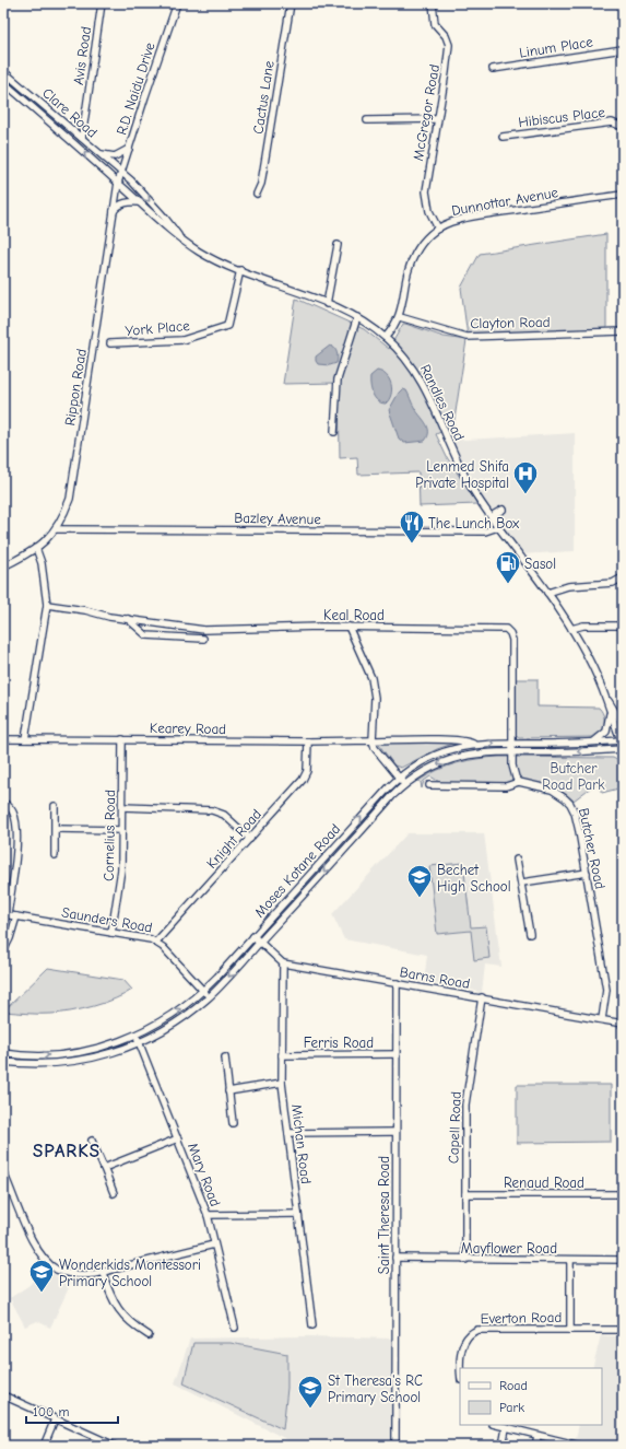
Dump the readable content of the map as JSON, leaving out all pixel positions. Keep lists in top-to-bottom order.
{
  "streets": {
    "street": [
      "Linum Place",
      "Avis Road",
      "R.D. Naidu Drive",
      "Cactus Lane",
      "Clare Road",
      "McGregor Road",
      "Hibiscus Place",
      "Dunnottar Avenue",
      "Clayton Road",
      "York Place",
      "Rippon Road",
      "Randles Road",
      "Bazley Avenue",
      "Keal Road",
      "Kearey Road",
      "Cornelius Road",
      "Knight Road",
      "Butcher Road",
      "Moses Kotane Road",
      "Saunders Road",
      "Barns Road",
      "Ferris Road",
      "Capell Road",
      "Michan Road",
      "Mary Road",
      "Renaud Road",
      "Saint Theresa Road",
      "Mayflower Road",
      "Everton Road"
    ]
  },
  "crossings": [
    ["Avis Road", "Clare Road"],
    ["R.D. Naidu Drive", "Clare Road"],
    ["R.D. Naidu Drive", "Rippon Road"],
    ["R.D. Naidu Drive", "Randles Road"],
    ["Clare Road", "Rippon Road"],
    ["Clare Road", "Randles Road"],
    ["McGregor Road", "Dunnottar Avenue"],
    ["Dunnottar Avenue", "Clayton Road"],
    ["Dunnottar Avenue", "Randles Road"],
    ["York Place", "Randles Road"],
    ["Rippon Road", "Randles Road"],
    ["Rippon Road", "Bazley Avenue"],
    ["Randles Road", "Bazley Avenue"],
    ["Randles Road", "Moses Kotane Road"],
    ["Keal Road", "Butcher Road"],
    ["Keal Road", "Moses Kotane Road"],
    ["Kearey Road", "Cornelius Road"],
    ["Kearey Road", "Knight Road"],
    ["Kearey Road", "Moses Kotane Road"],
    ["Cornelius Road", "Saunders Road"],
    ["Knight Road", "Saunders Road"],
    ["Butcher Road", "Barns Road"],
    ["Moses Kotane Road", "Saunders Road"],
    ["Moses Kotane Road", "Mary Road"],
    ["Barns Road", "Capell Road"],
    ["Barns Road", "Michan Road"],
    ["Barns Road", "Saint Theresa Road"],
    ["Ferris Road", "Michan Road"],
    ["Ferris Road", "Saint Theresa Road"],
    ["Capell Road", "Renaud Road"],
    ["Capell Road", "Mayflower Road"],
    ["Saint Theresa Road", "Mayflower Road"]
  ],
  "districts": ["SPARKS"],
  "parks": ["Butcher Road Park"],
  "places": {
    "hospital": ["Lenmed Shifa Private Hospital"],
    "restaurant": ["The Lunch Box"],
    "fuel station": ["Sasol"],
    "school or university": ["Bechet High School", "Wonderkids Montessori Primary School", "St Theresa's RC Primary School"]
  },
  "legend": ["Road", "Park"],
  "scale_bar": "100 m"
}
